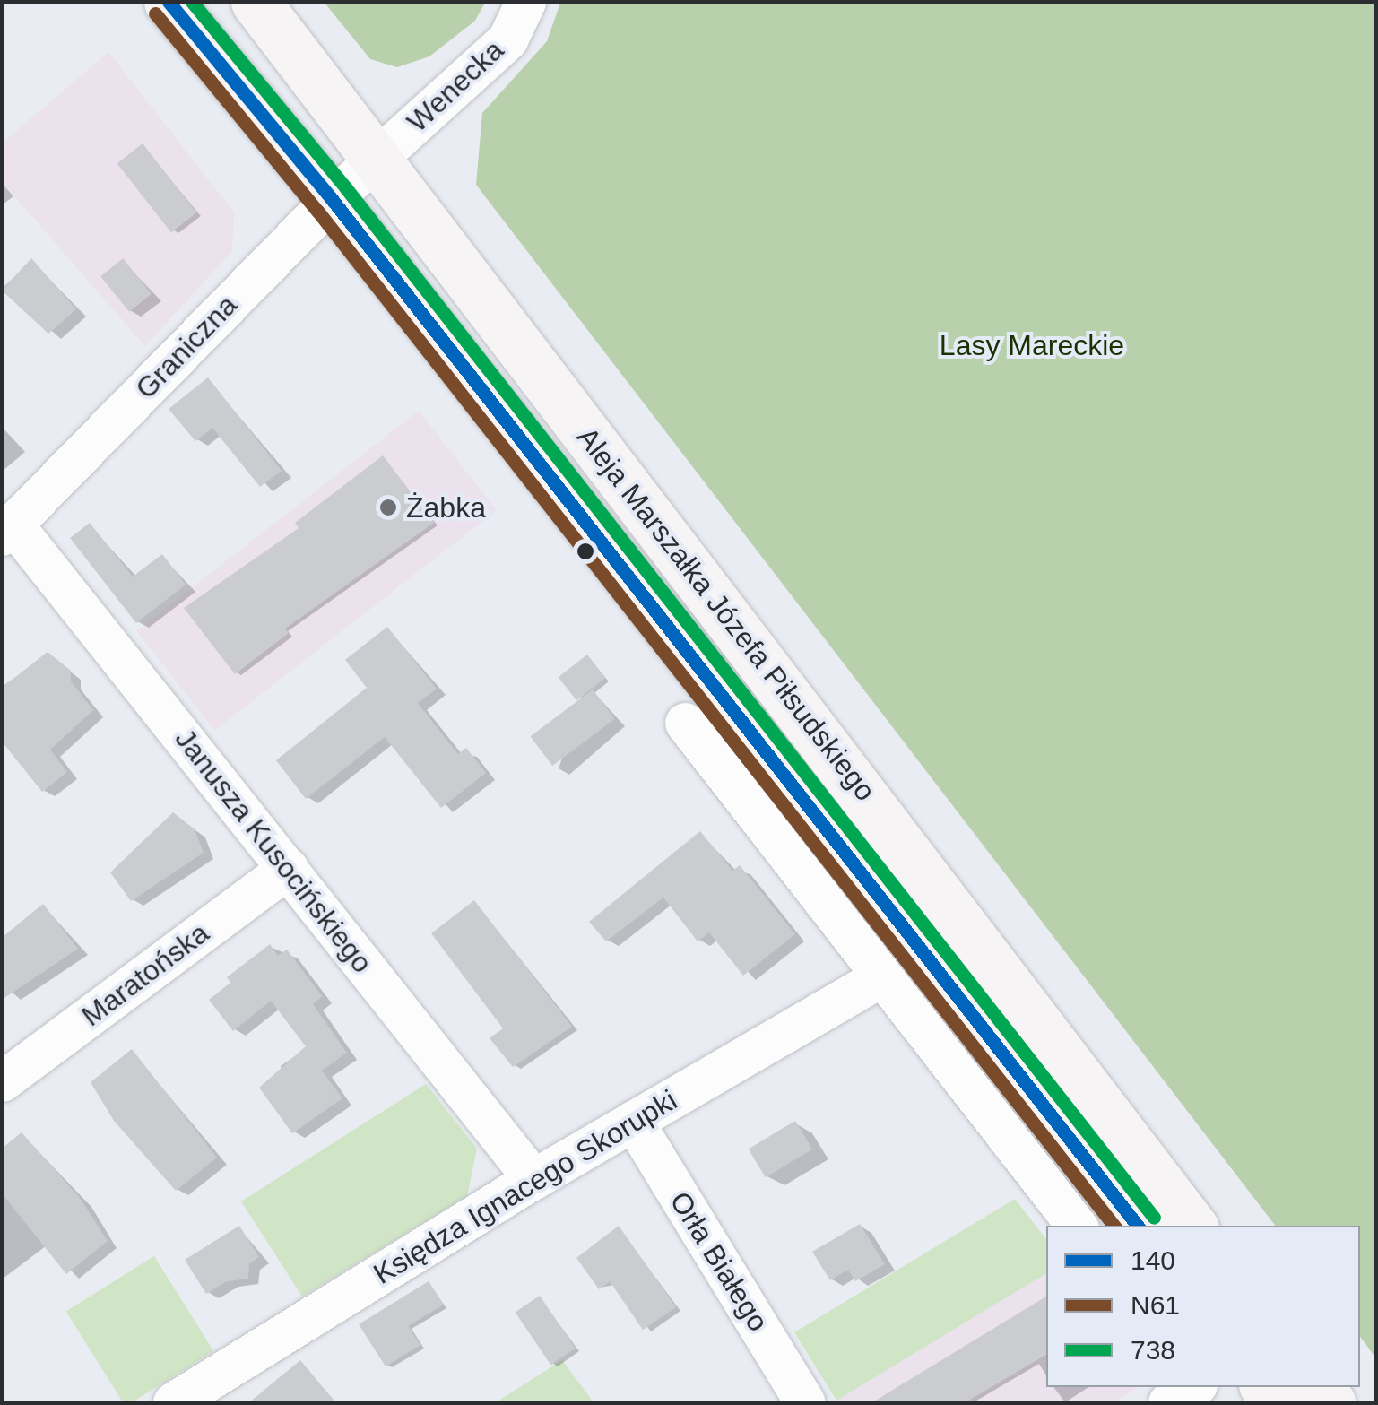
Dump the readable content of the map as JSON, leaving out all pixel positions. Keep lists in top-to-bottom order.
{
  "streets": {
    "main road": ["Aleja Marszałka Józefa Piłsudskiego"],
    "street": [
      "Wenecka",
      "Graniczna",
      "Janusza Kusocińskiego",
      "Maratońska",
      "Księdza Ignacego Skorupki",
      "Orła Białego"
    ]
  },
  "crossings": [
    ["Wenecka", "Graniczna"],
    ["Wenecka", "Aleja Marszałka Józefa Piłsudskiego"],
    ["Graniczna", "Aleja Marszałka Józefa Piłsudskiego"],
    ["Graniczna", "Janusza Kusocińskiego"],
    ["Janusza Kusocińskiego", "Maratońska"],
    ["Janusza Kusocińskiego", "Księdza Ignacego Skorupki"],
    ["Księdza Ignacego Skorupki", "Orła Białego"]
  ],
  "parks": ["Lasy Mareckie"],
  "places": ["Żabka"],
  "lines": ["transit line 140", "transit line 738", "transit line N61"],
  "legend": ["140", "N61", "738"]
}
